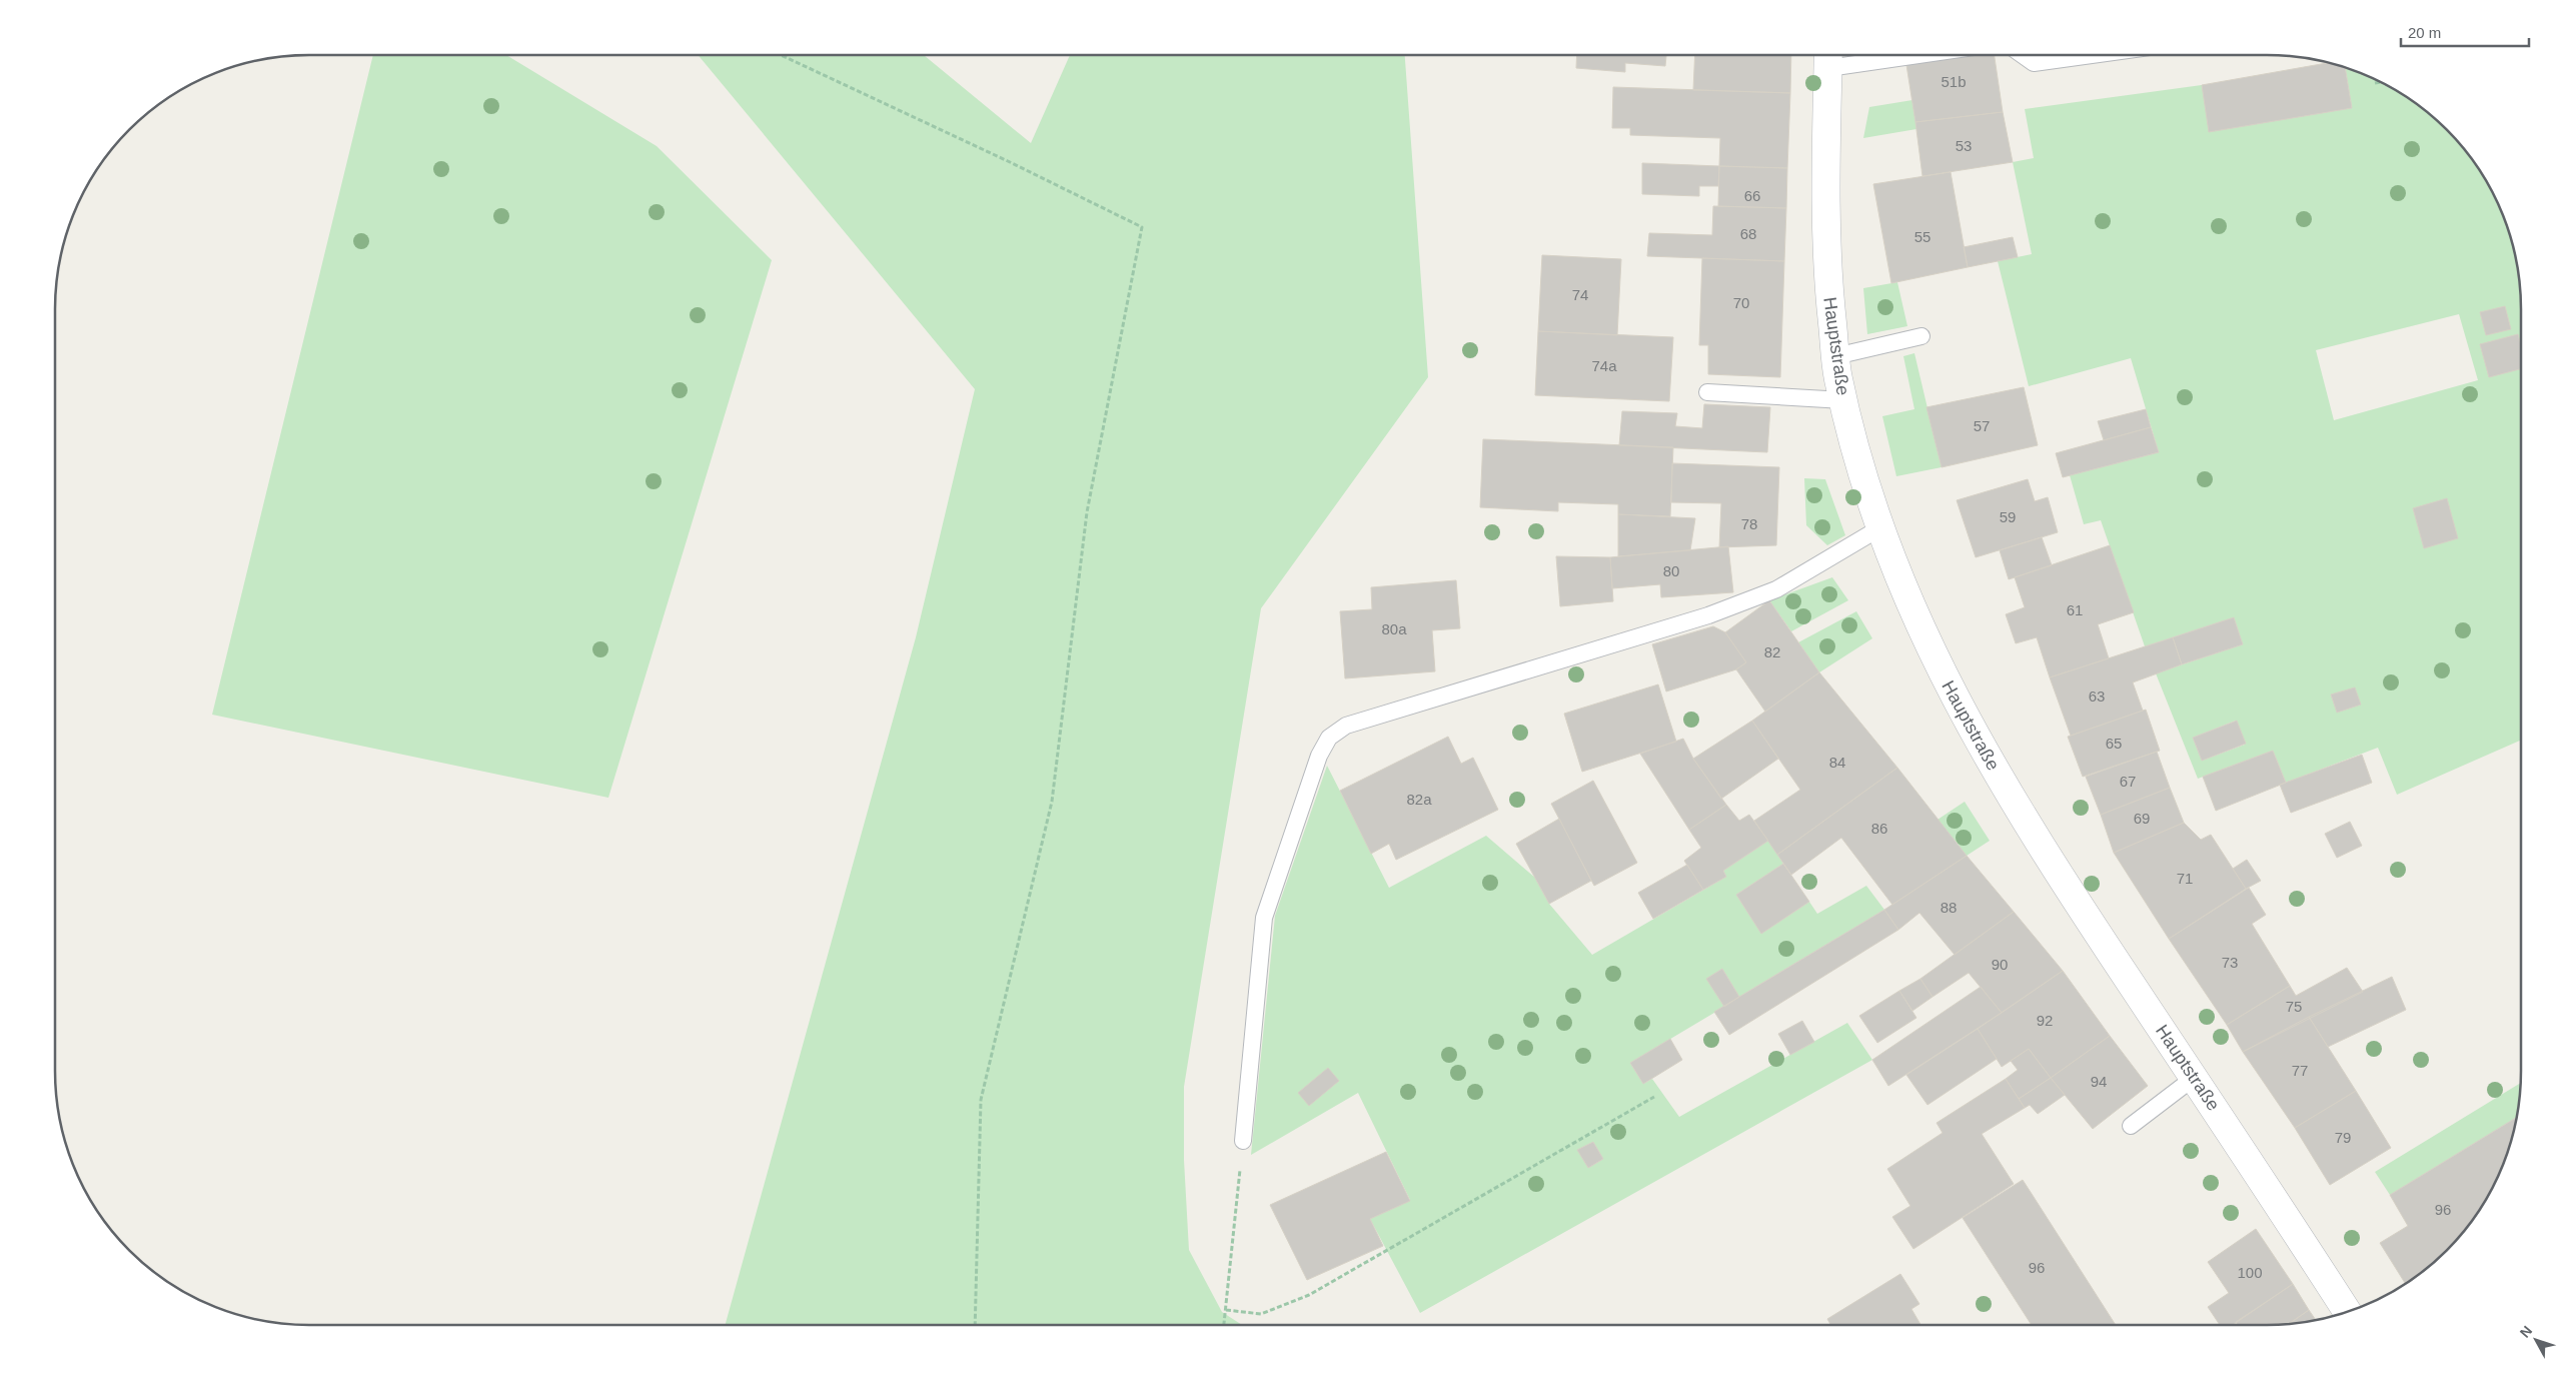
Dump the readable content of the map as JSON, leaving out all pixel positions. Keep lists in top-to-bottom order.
{
  "streets": {
    "street": ["Hauptstraße"]
  },
  "house_numbers": [
    "51b",
    "53",
    "66",
    "68",
    "55",
    "74",
    "70",
    "74a",
    "57",
    "59",
    "78",
    "80",
    "61",
    "80a",
    "82",
    "63",
    "65",
    "84",
    "67",
    "82a",
    "69",
    "86",
    "71",
    "88",
    "73",
    "90",
    "75",
    "92",
    "77",
    "94",
    "79",
    "96",
    "96",
    "100"
  ],
  "scale_bar": "20 m",
  "north": "top left"
}
